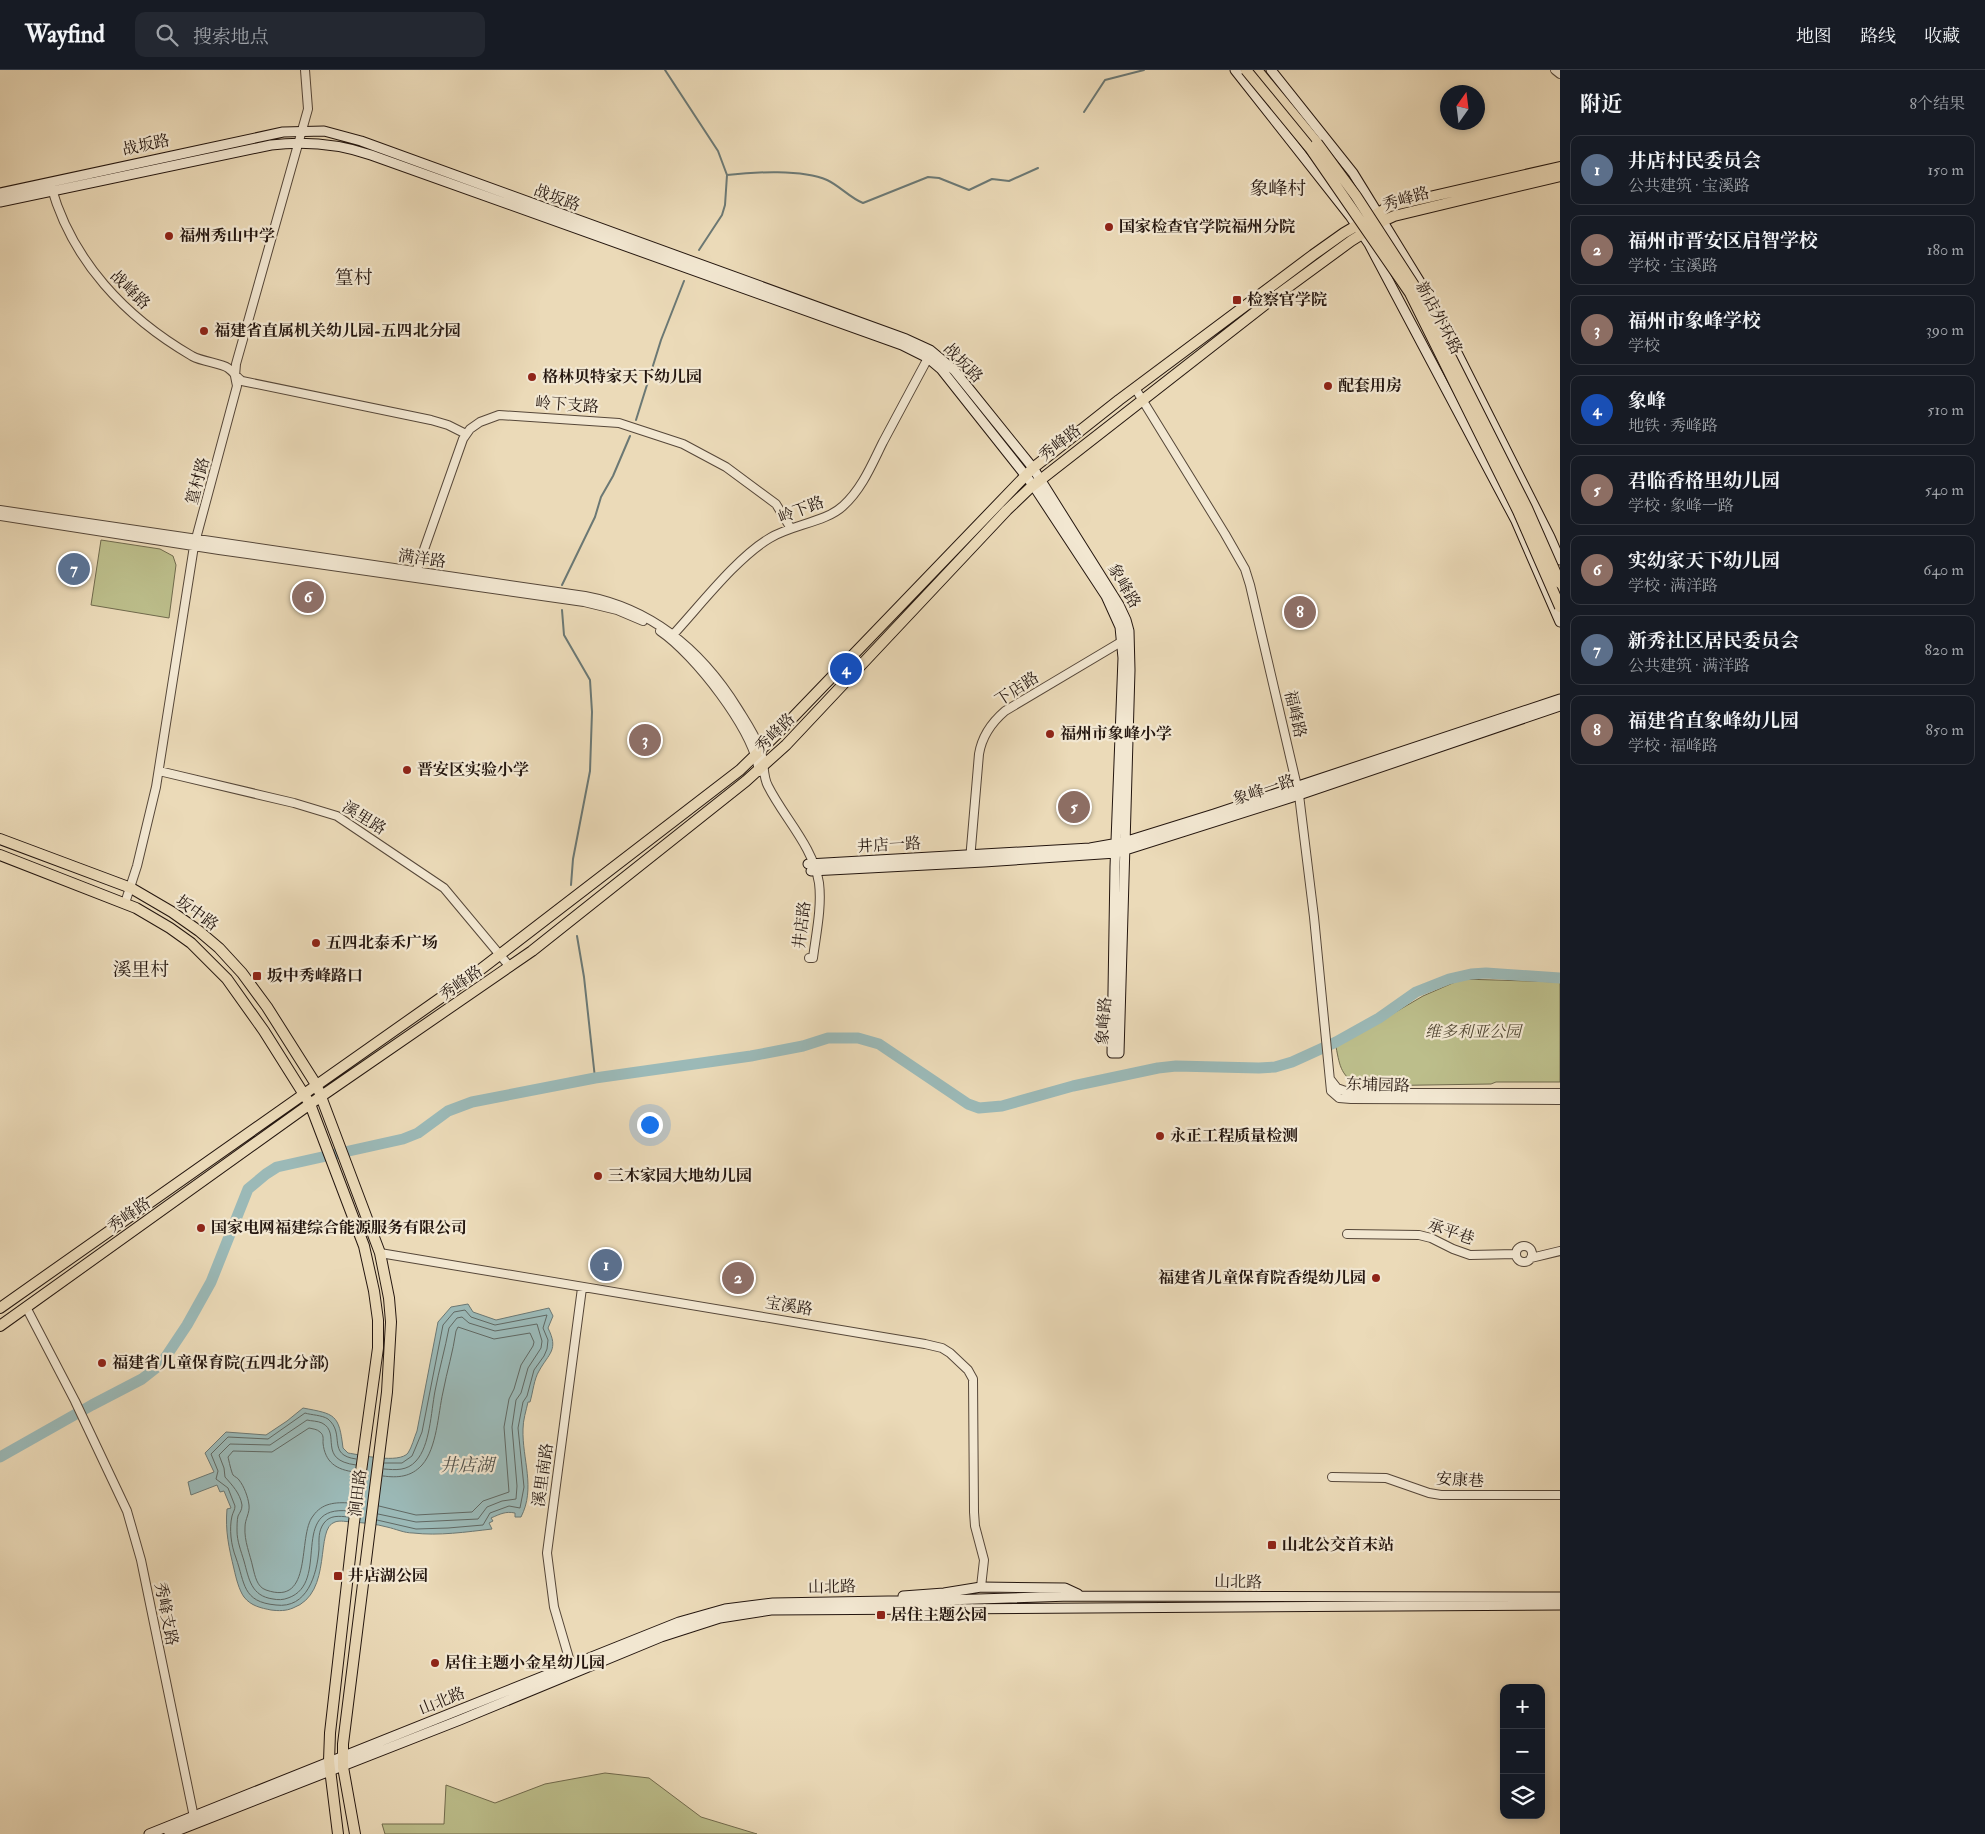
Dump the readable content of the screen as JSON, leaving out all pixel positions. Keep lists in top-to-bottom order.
{
  "streets": {
    "main road": [
      "战坂路",
      "秀峰路",
      "新店外环路",
      "象峰路",
      "象峰一路",
      "井店一路",
      "坂中路",
      "涧田路",
      "山北路"
    ],
    "street": [
      "战峰路",
      "岭下支路",
      "篁村路",
      "岭下路",
      "满洋路",
      "下店路",
      "福峰路",
      "溪里路",
      "井店路",
      "东埔园路",
      "承平巷",
      "宝溪路",
      "溪里南路",
      "安康巷",
      "秀峰支路"
    ]
  },
  "crossings": [
    ["战坂路", "秀峰路"],
    ["战坂路", "战峰路"],
    ["战坂路", "篁村路"],
    ["战坂路", "岭下路"],
    ["战坂路", "象峰路"],
    ["秀峰路", "满洋路"],
    ["秀峰路", "象峰路"],
    ["秀峰路", "福峰路"],
    ["秀峰路", "溪里路"],
    ["秀峰路", "坂中路"],
    ["秀峰路", "井店路"],
    ["秀峰路", "涧田路"],
    ["秀峰路", "秀峰支路"],
    ["战峰路", "岭下支路"],
    ["战峰路", "篁村路"],
    ["岭下支路", "岭下路"],
    ["岭下支路", "满洋路"],
    ["篁村路", "满洋路"],
    ["篁村路", "溪里路"],
    ["篁村路", "坂中路"],
    ["岭下路", "满洋路"],
    ["满洋路", "井店路"],
    ["象峰路", "下店路"],
    ["象峰路", "象峰一路"],
    ["下店路", "象峰一路"],
    ["下店路", "井店一路"],
    ["福峰路", "象峰一路"],
    ["福峰路", "东埔园路"],
    ["象峰一路", "井店一路"],
    ["井店一路", "井店路"],
    ["坂中路", "涧田路"],
    ["宝溪路", "溪里南路"],
    ["宝溪路", "涧田路"],
    ["溪里南路", "山北路"],
    ["涧田路", "山北路"],
    ["山北路", "秀峰支路"]
  ],
  "districts": ["象峰村", "篁村", "溪里村"],
  "water": ["井店湖"],
  "parks": ["维多利亚公园"],
  "places": {
    "other": [
      "国家检查官学院福州分院",
      "福州秀山中学",
      "福建省直属机关幼儿园-五四北分园",
      "格林贝特家天下幼儿园",
      "配套用房",
      "福州市象峰小学",
      "晋安区实验小学",
      "五四北泰禾广场",
      "永正工程质量检测",
      "三木家园大地幼儿园",
      "国家电网福建综合能源服务有限公司",
      "福建省儿童保育院香缇幼儿园",
      "福建省儿童保育院(五四北分部)",
      "居住主题小金星幼儿园"
    ],
    "transit": [
      "检察官学院",
      "坂中秀峰路口",
      "山北公交首末站",
      "井店湖公园",
      "居住主题公园"
    ]
  },
  "north": "top",
  "page": {
    "header": "Wayfind",
    "search": "搜索地点",
    "nav": ["地图", "路线", "收藏"],
    "heading": ["附近", "8个结果"],
    "list": [
      {
        "mark": "1",
        "name": "井店村民委员会",
        "note": "公共建筑 · 宝溪路",
        "value": "150 m"
      },
      {
        "mark": "2",
        "name": "福州市晋安区启智学校",
        "note": "学校 · 宝溪路",
        "value": "180 m"
      },
      {
        "mark": "3",
        "name": "福州市象峰学校",
        "note": "学校",
        "value": "390 m"
      },
      {
        "mark": "4",
        "name": "象峰",
        "note": "地铁 · 秀峰路",
        "value": "510 m"
      },
      {
        "mark": "5",
        "name": "君临香格里幼儿园",
        "note": "学校 · 象峰一路",
        "value": "540 m"
      },
      {
        "mark": "6",
        "name": "实幼家天下幼儿园",
        "note": "学校 · 满洋路",
        "value": "640 m"
      },
      {
        "mark": "7",
        "name": "新秀社区居民委员会",
        "note": "公共建筑 · 满洋路",
        "value": "820 m"
      },
      {
        "mark": "8",
        "name": "福建省直象峰幼儿园",
        "note": "学校 · 福峰路",
        "value": "850 m"
      }
    ],
    "pins": [
      "7",
      "6",
      "8",
      "4",
      "3",
      "5",
      "1",
      "2"
    ],
    "map_buttons": ["+", "−"]
  }
}
